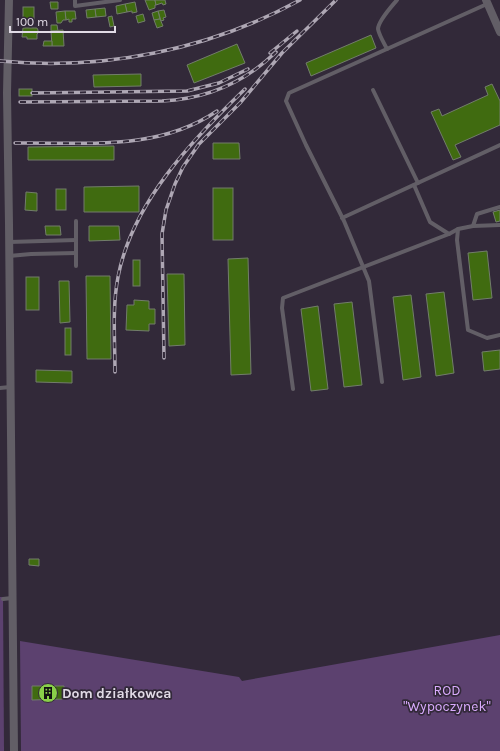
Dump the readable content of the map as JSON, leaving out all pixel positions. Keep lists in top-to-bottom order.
{
  "parks": ["ROD \"Wypoczynek\""],
  "places": {
    "building": ["Dom działkowca"]
  },
  "scale_bar": "100 m"
}
